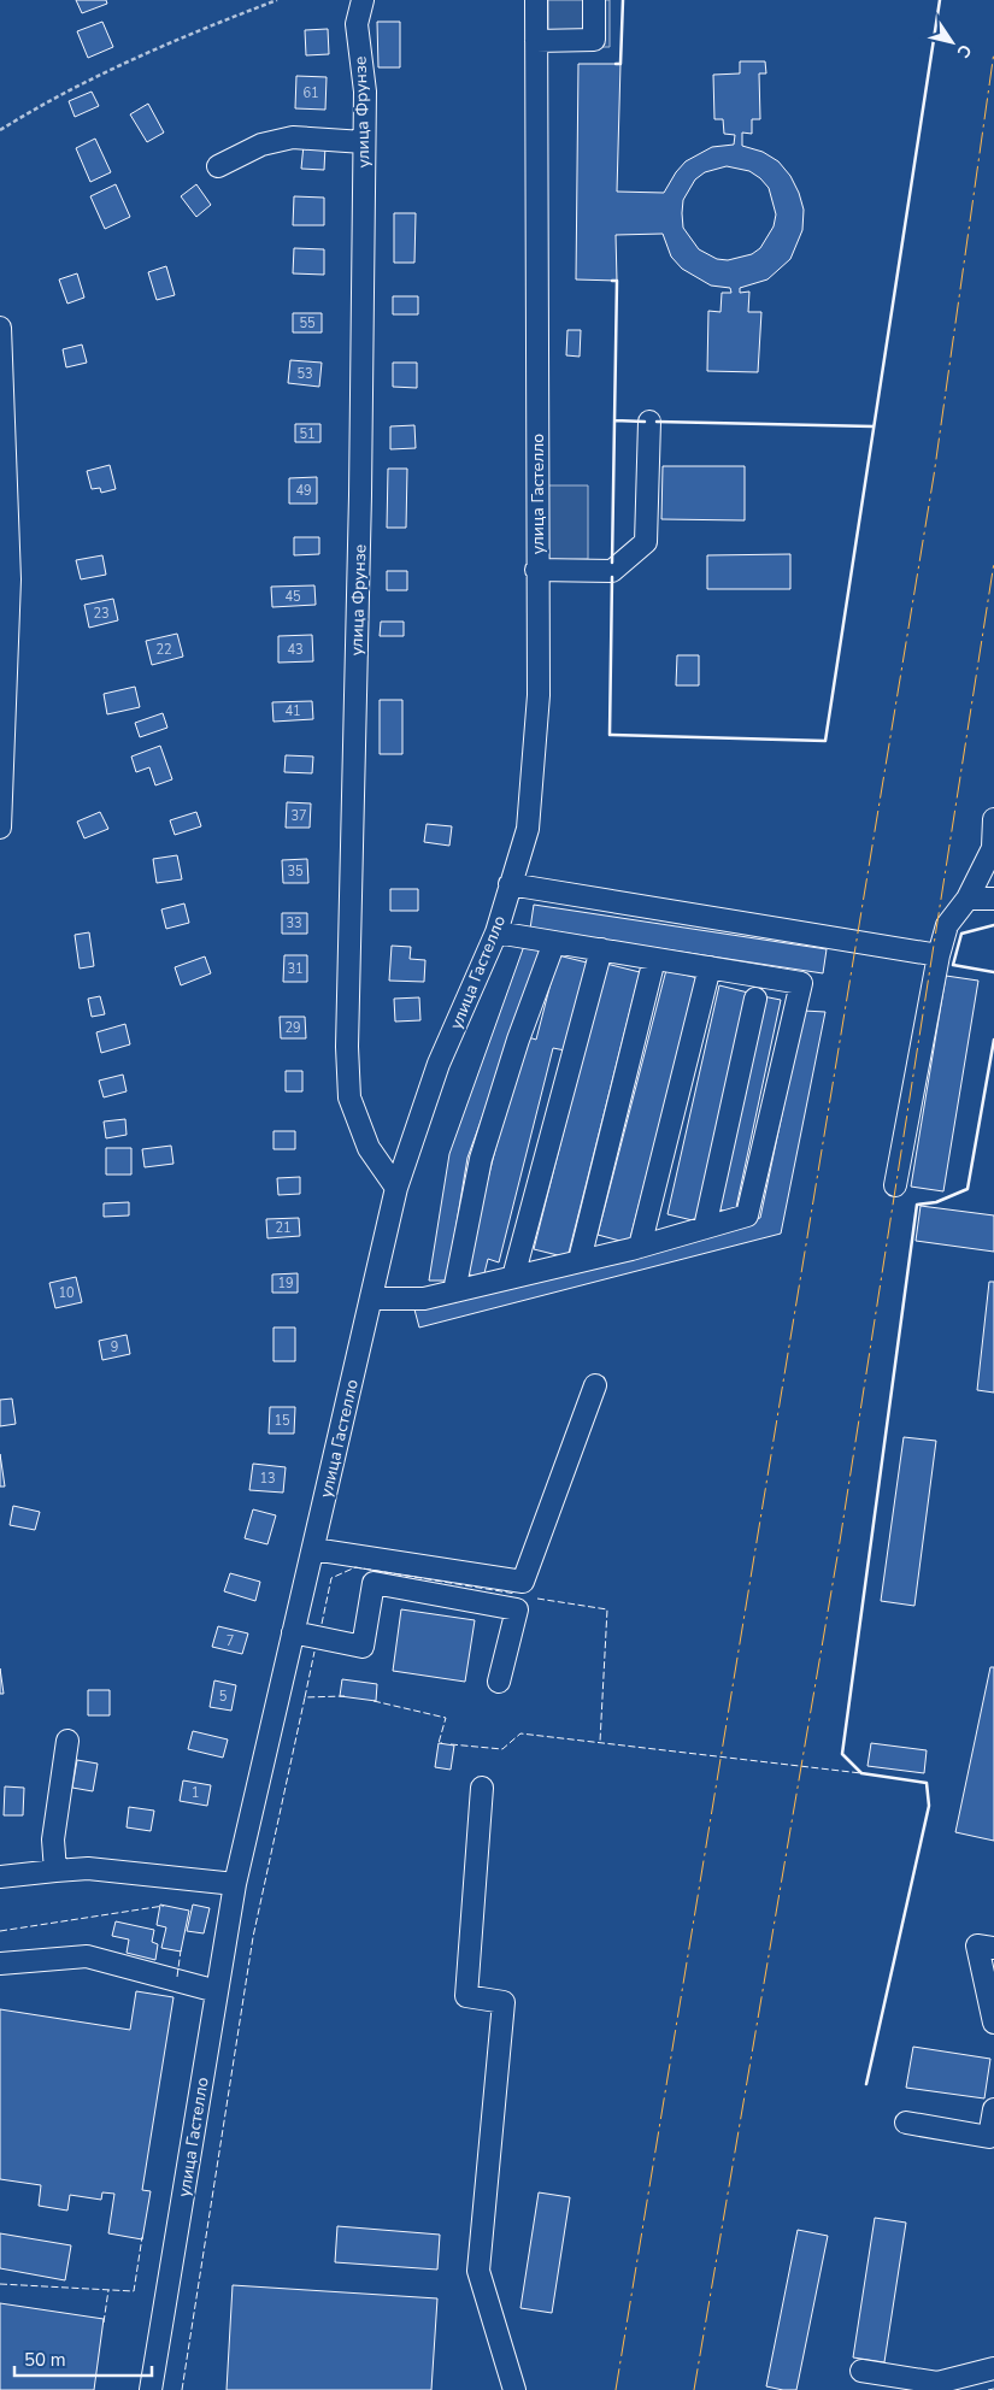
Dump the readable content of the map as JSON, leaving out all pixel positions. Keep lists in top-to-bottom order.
{
  "streets": {
    "street": ["улица Фрунзе", "улица Гастелло"]
  },
  "crossings": [
    ["улица Фрунзе", "улица Гастелло"]
  ],
  "house_numbers": [
    "61",
    "55",
    "53",
    "51",
    "49",
    "45",
    "23",
    "22",
    "43",
    "41",
    "37",
    "35",
    "33",
    "31",
    "29",
    "21",
    "19",
    "10",
    "9",
    "15",
    "13",
    "7",
    "5",
    "1"
  ],
  "scale_bar": "50 m",
  "north": "bottom right"
}
